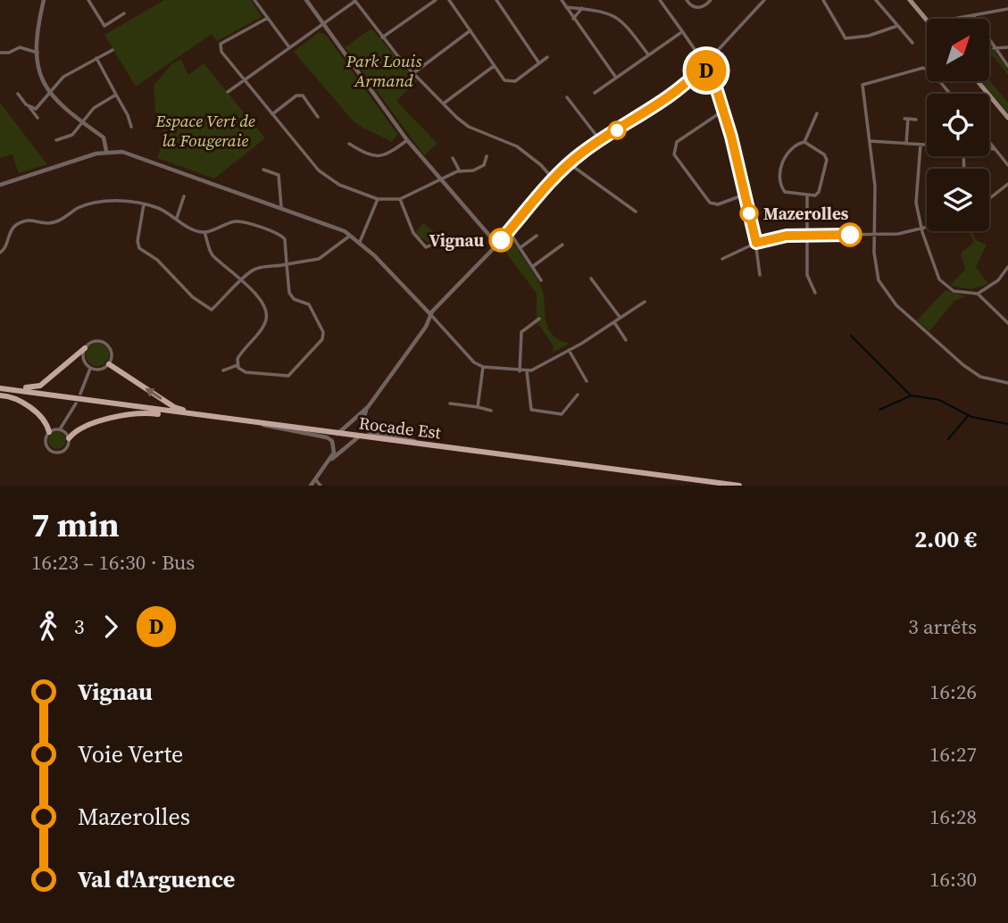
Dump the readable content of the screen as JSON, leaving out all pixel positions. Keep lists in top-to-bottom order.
{
  "streets": {
    "main road": ["Rocade Est"]
  },
  "parks": ["Park Louis Armand", "Espace Vert de la Fougeraie"],
  "places": ["Mazerolles", "Vignau"],
  "lines": ["bus line D"],
  "north": "top right",
  "page": {
    "on_map": "D",
    "heading": ["7 min", "16:23 – 16:30 · Bus", "2.00 €"],
    "legs": ["3", "D", "3 arrêts"],
    "list": [
      {
        "name": "Vignau",
        "value": "16:26"
      },
      {
        "name": "Voie Verte",
        "value": "16:27"
      },
      {
        "name": "Mazerolles",
        "value": "16:28"
      },
      {
        "name": "Val d'Arguence",
        "value": "16:30"
      }
    ]
  }
}
